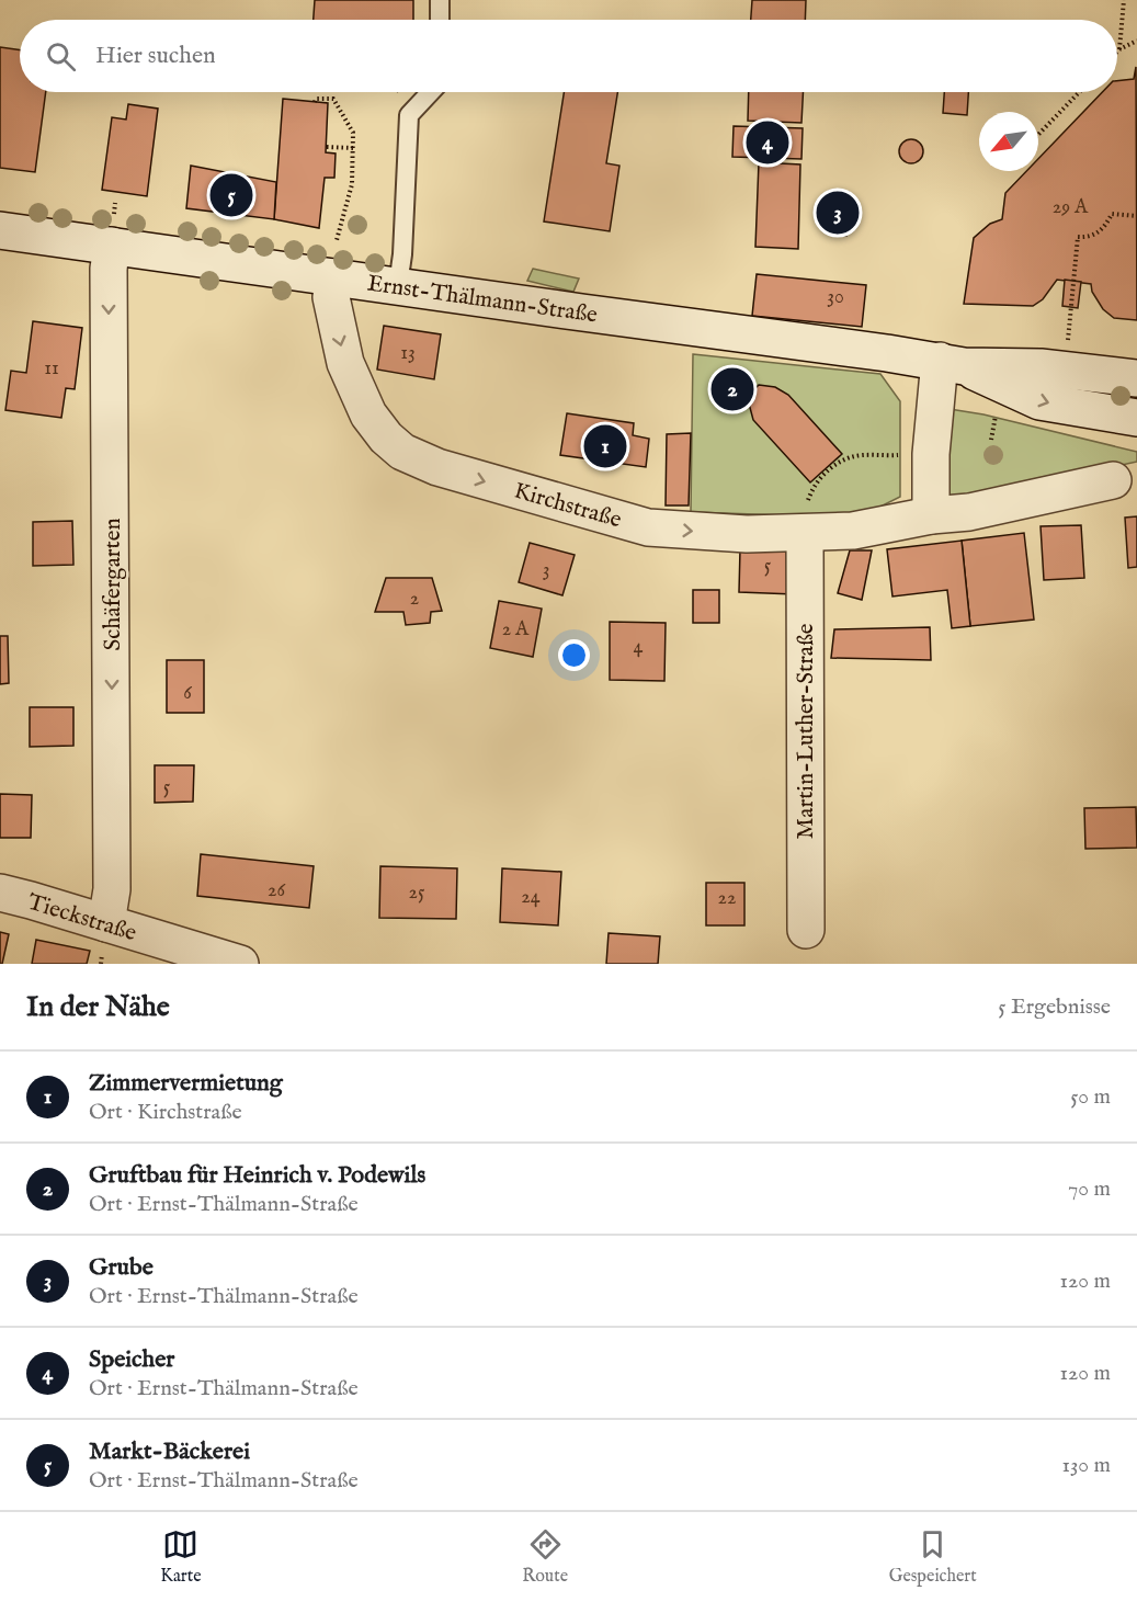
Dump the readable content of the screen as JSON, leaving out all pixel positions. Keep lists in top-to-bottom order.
{
  "streets": {
    "street": [
      "Ernst-Thälmann-Straße",
      "Kirchstraße",
      "Schäfergarten",
      "Martin-Luther-Straße",
      "Tieckstraße"
    ]
  },
  "crossings": [
    ["Ernst-Thälmann-Straße", "Kirchstraße"],
    ["Ernst-Thälmann-Straße", "Schäfergarten"],
    ["Kirchstraße", "Martin-Luther-Straße"],
    ["Schäfergarten", "Tieckstraße"]
  ],
  "one_way": ["Kirchstraße", "Schäfergarten"],
  "house_numbers": [
    "29 A",
    "30",
    "13",
    "11",
    "5",
    "3",
    "2",
    "2 A",
    "4",
    "6",
    "5",
    "26",
    "25",
    "24",
    "22"
  ],
  "north": "bottom left",
  "page": {
    "search": "Hier suchen",
    "pins": [
      "4",
      "5",
      "3",
      "2",
      "1"
    ],
    "heading": ["In der Nähe", "5 Ergebnisse"],
    "list": [
      {
        "mark": "1",
        "name": "Zimmervermietung",
        "note": "Ort · Kirchstraße",
        "value": "50 m"
      },
      {
        "mark": "2",
        "name": "Gruftbau für Heinrich v. Podewils",
        "note": "Ort · Ernst-Thälmann-Straße",
        "value": "70 m"
      },
      {
        "mark": "3",
        "name": "Grube",
        "note": "Ort · Ernst-Thälmann-Straße",
        "value": "120 m"
      },
      {
        "mark": "4",
        "name": "Speicher",
        "note": "Ort · Ernst-Thälmann-Straße",
        "value": "120 m"
      },
      {
        "mark": "5",
        "name": "Markt-Bäckerei",
        "note": "Ort · Ernst-Thälmann-Straße",
        "value": "130 m"
      }
    ],
    "nav": ["Karte", "Route", "Gespeichert"]
  }
}
